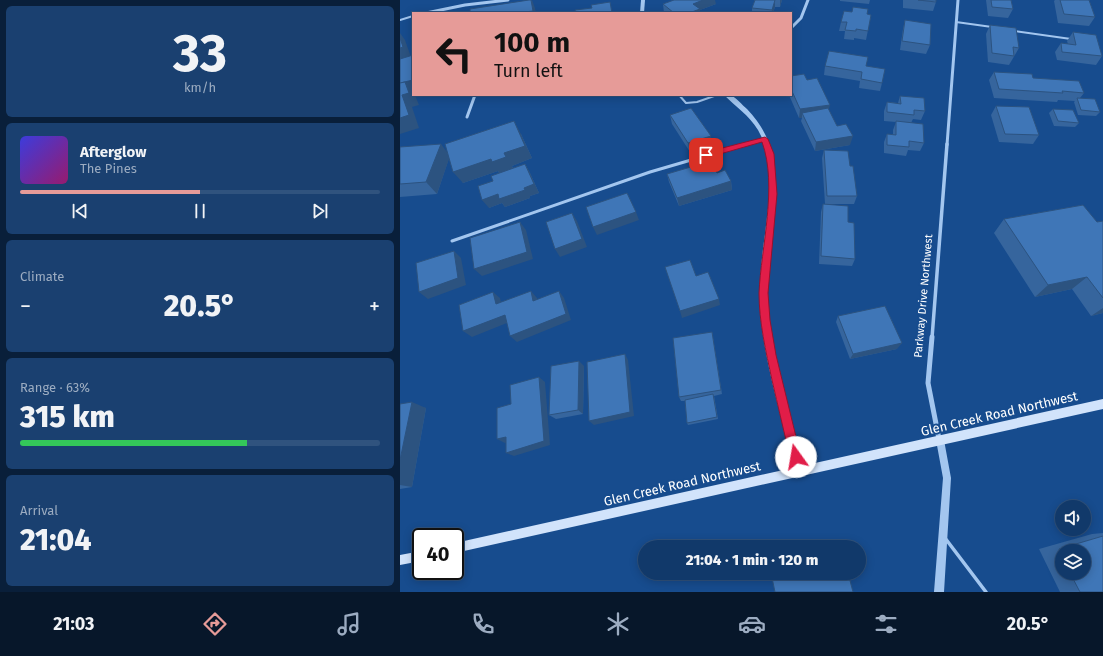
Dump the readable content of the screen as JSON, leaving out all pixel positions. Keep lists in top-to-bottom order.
{
  "streets": {
    "main road": ["Glen Creek Road Northwest"],
    "street": ["Parkway Drive Northwest"]
  },
  "crossings": [
    ["Parkway Drive Northwest", "Glen Creek Road Northwest"]
  ],
  "page": {
    "tile": [
      ["33", "km/h"],
      "Climate",
      ["Range · 63%", "315 km"],
      ["Arrival", "21:04"]
    ],
    "turn": ["100 m", "Turn left"],
    "song": ["Afterglow", "The Pines"],
    "heat": ["−", "20.5°", "+"],
    "limit": "40",
    "trip": "21:04 · 1 min · 120 m",
    "tabs": ["21:03", "20.5°"]
  }
}
